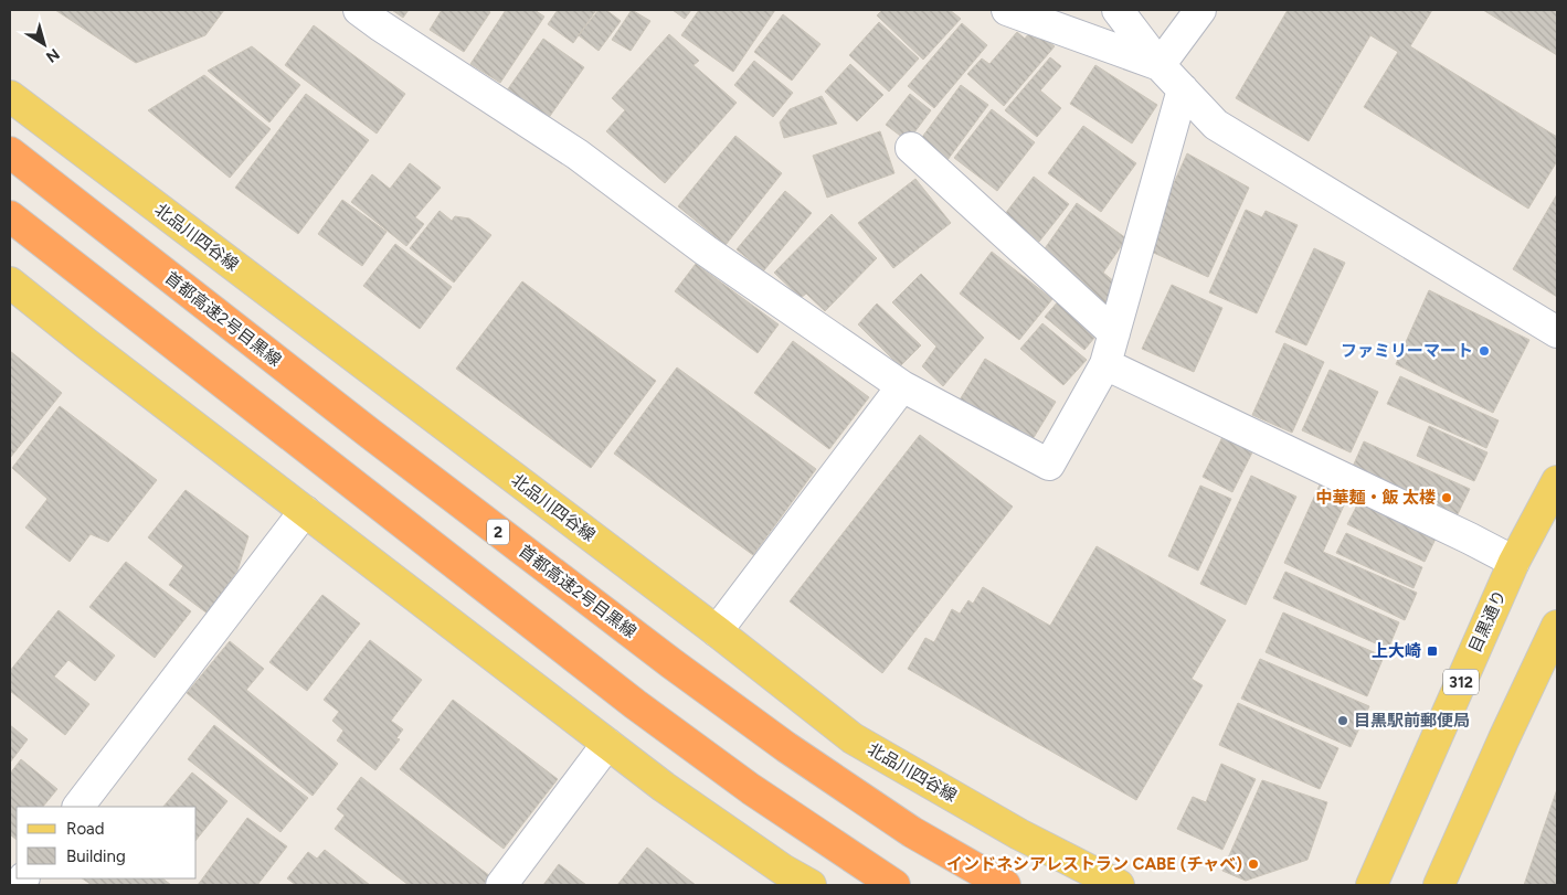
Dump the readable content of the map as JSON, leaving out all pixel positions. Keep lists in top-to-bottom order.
{
  "streets": {
    "highway": ["首都高速2号目黒線", "2"],
    "main road": ["北品川四谷線", "目黒通り", "312"]
  },
  "places": {
    "other": [
      "ファミリーマート",
      "中華麺・飯 太楼",
      "目黒駅前郵便局",
      "インドネシアレストラン CABE (チャベ)"
    ],
    "transit": ["上大崎"]
  },
  "legend": ["Road", "Building"],
  "north": "bottom right"
}
